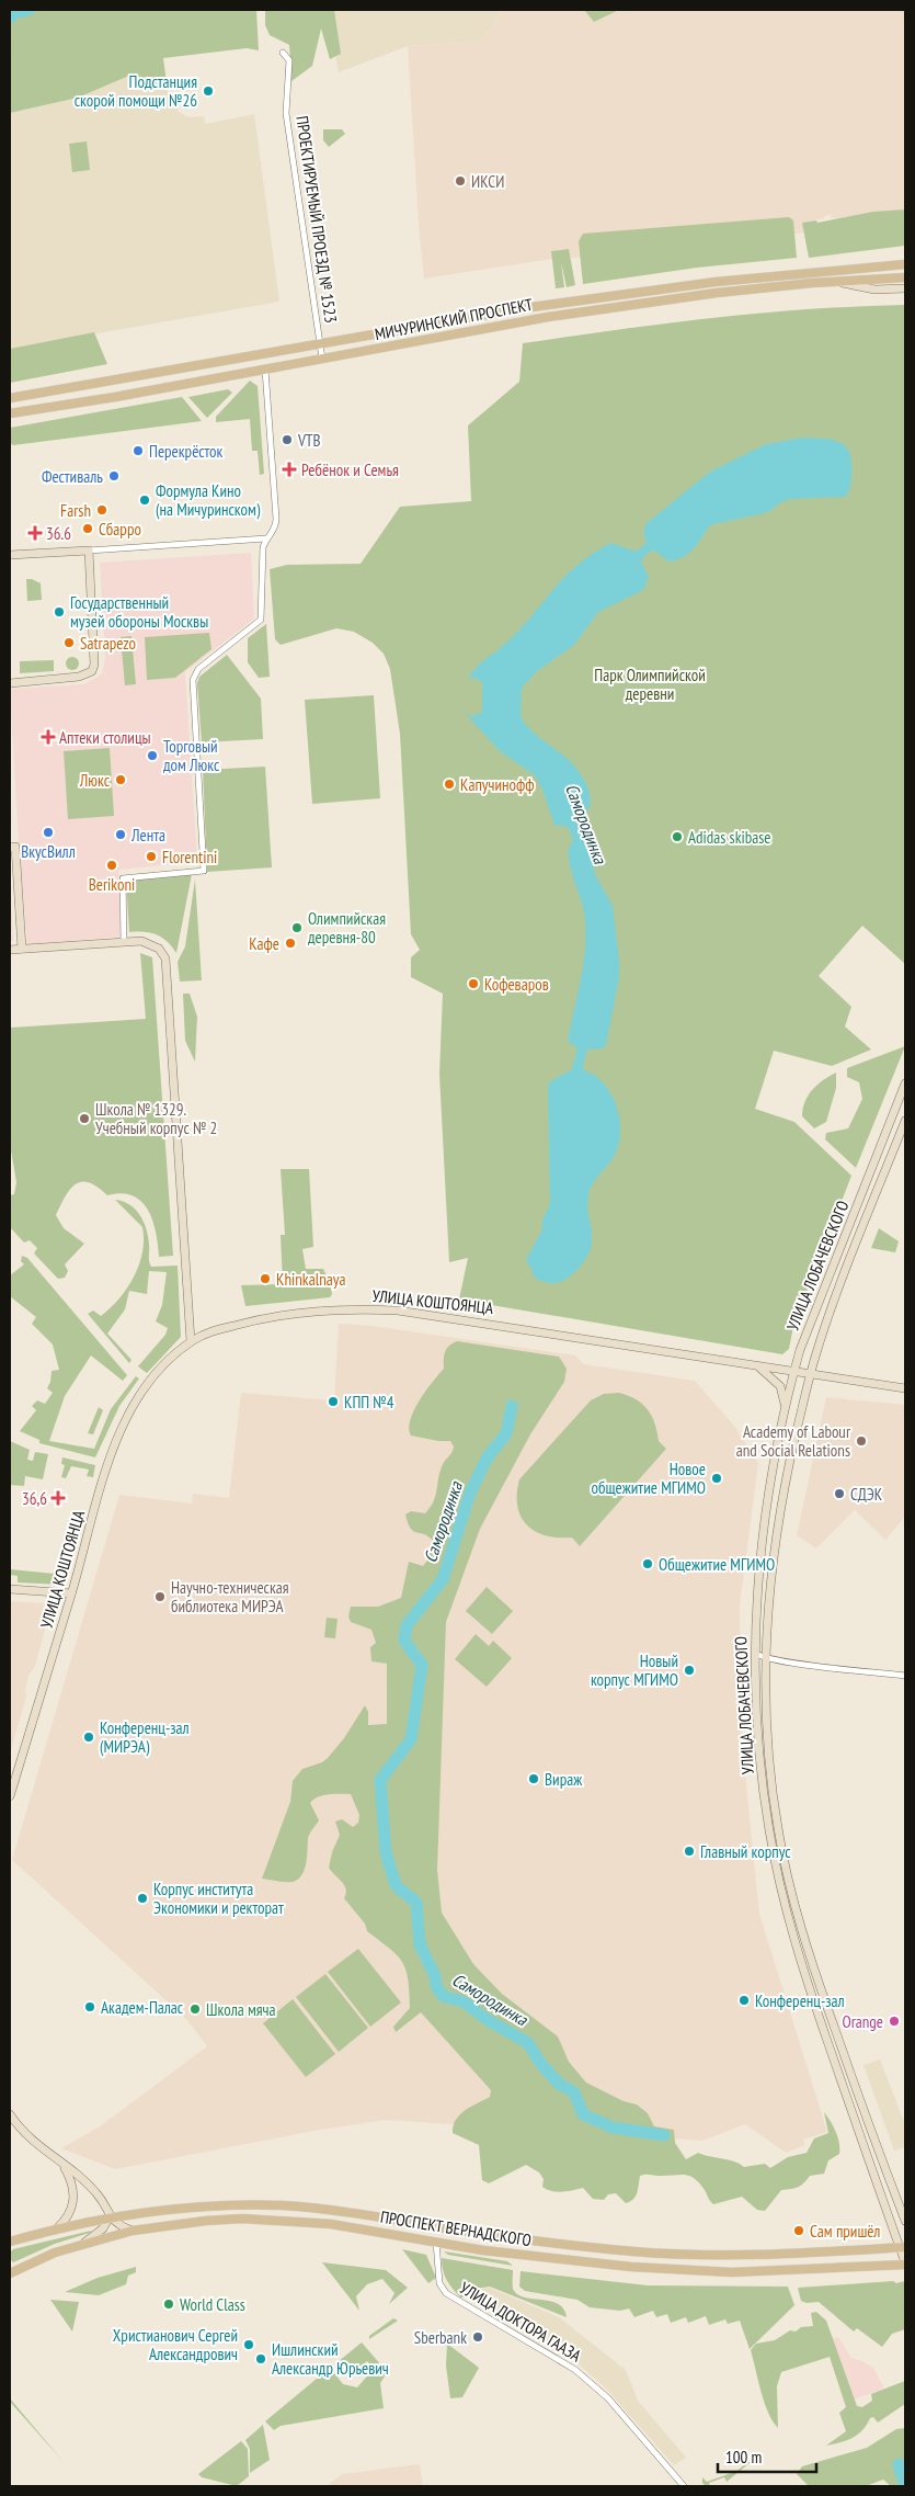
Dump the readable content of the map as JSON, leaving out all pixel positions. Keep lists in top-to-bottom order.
{
  "streets": {
    "main road": ["МИЧУРИНСКИЙ ПРОСПЕКТ", "ПРОСПЕКТ ВЕРНАДСКОГО"],
    "street": [
      "ПРОЕКТИРУЕМЫЙ ПРОЕЗД № 1523",
      "УЛИЦА ЛОБАЧЕВСКОГО",
      "УЛИЦА КОШТОЯНЦА",
      "УЛИЦА ДОКТОРА ГААЗА"
    ]
  },
  "crossings": [
    ["ПРОЕКТИРУЕМЫЙ ПРОЕЗД № 1523", "МИЧУРИНСКИЙ ПРОСПЕКТ"],
    ["УЛИЦА ЛОБАЧЕВСКОГО", "УЛИЦА КОШТОЯНЦА"],
    ["УЛИЦА ЛОБАЧЕВСКОГО", "ПРОСПЕКТ ВЕРНАДСКОГО"],
    ["ПРОСПЕКТ ВЕРНАДСКОГО", "УЛИЦА ДОКТОРА ГААЗА"]
  ],
  "water": ["Самородинка"],
  "parks": ["Парк Олимпийской деревни"],
  "places": {
    "other": [
      "Подстанция скорой помощи №26",
      "ИКСИ",
      "VTB",
      "Перекрёсток",
      "Фестиваль",
      "Формула Кино (на Мичуринском)",
      "Farsh",
      "Сбарро",
      "Государственный музей обороны Москвы",
      "Satrapezo",
      "Торговый дом Люкс",
      "Люкс",
      "Капучинофф",
      "ВкусВилл",
      "Лента",
      "Adidas skibase",
      "Florentini",
      "Berikoni",
      "Олимпийская деревня-80",
      "Кафе",
      "Кофеваров",
      "Школа № 1329. Учебный корпус № 2",
      "Khinkalnaya",
      "КПП №4",
      "Academy of Labour and Social Relations",
      "Новое общежитие МГИМО",
      "СДЭК",
      "Общежитие МГИМО",
      "Научно-техническая библиотека МИРЭА",
      "Новый корпус МГИМО",
      "Конференц-зал (МИРЭА)",
      "Вираж",
      "Главный корпус",
      "Корпус института Экономики и ректорат",
      "Конференц-зал",
      "Академ-Палас",
      "Школа мяча",
      "Orange",
      "Сам пришёл",
      "World Class",
      "Sberbank",
      "Христианович Сергей Александрович",
      "Ишлинский Александр Юрьевич"
    ],
    "health": [
      "Ребёнок и Семья",
      "36.6",
      "Аптеки столицы",
      "36,6"
    ]
  },
  "scale_bar": "100 m"
}
